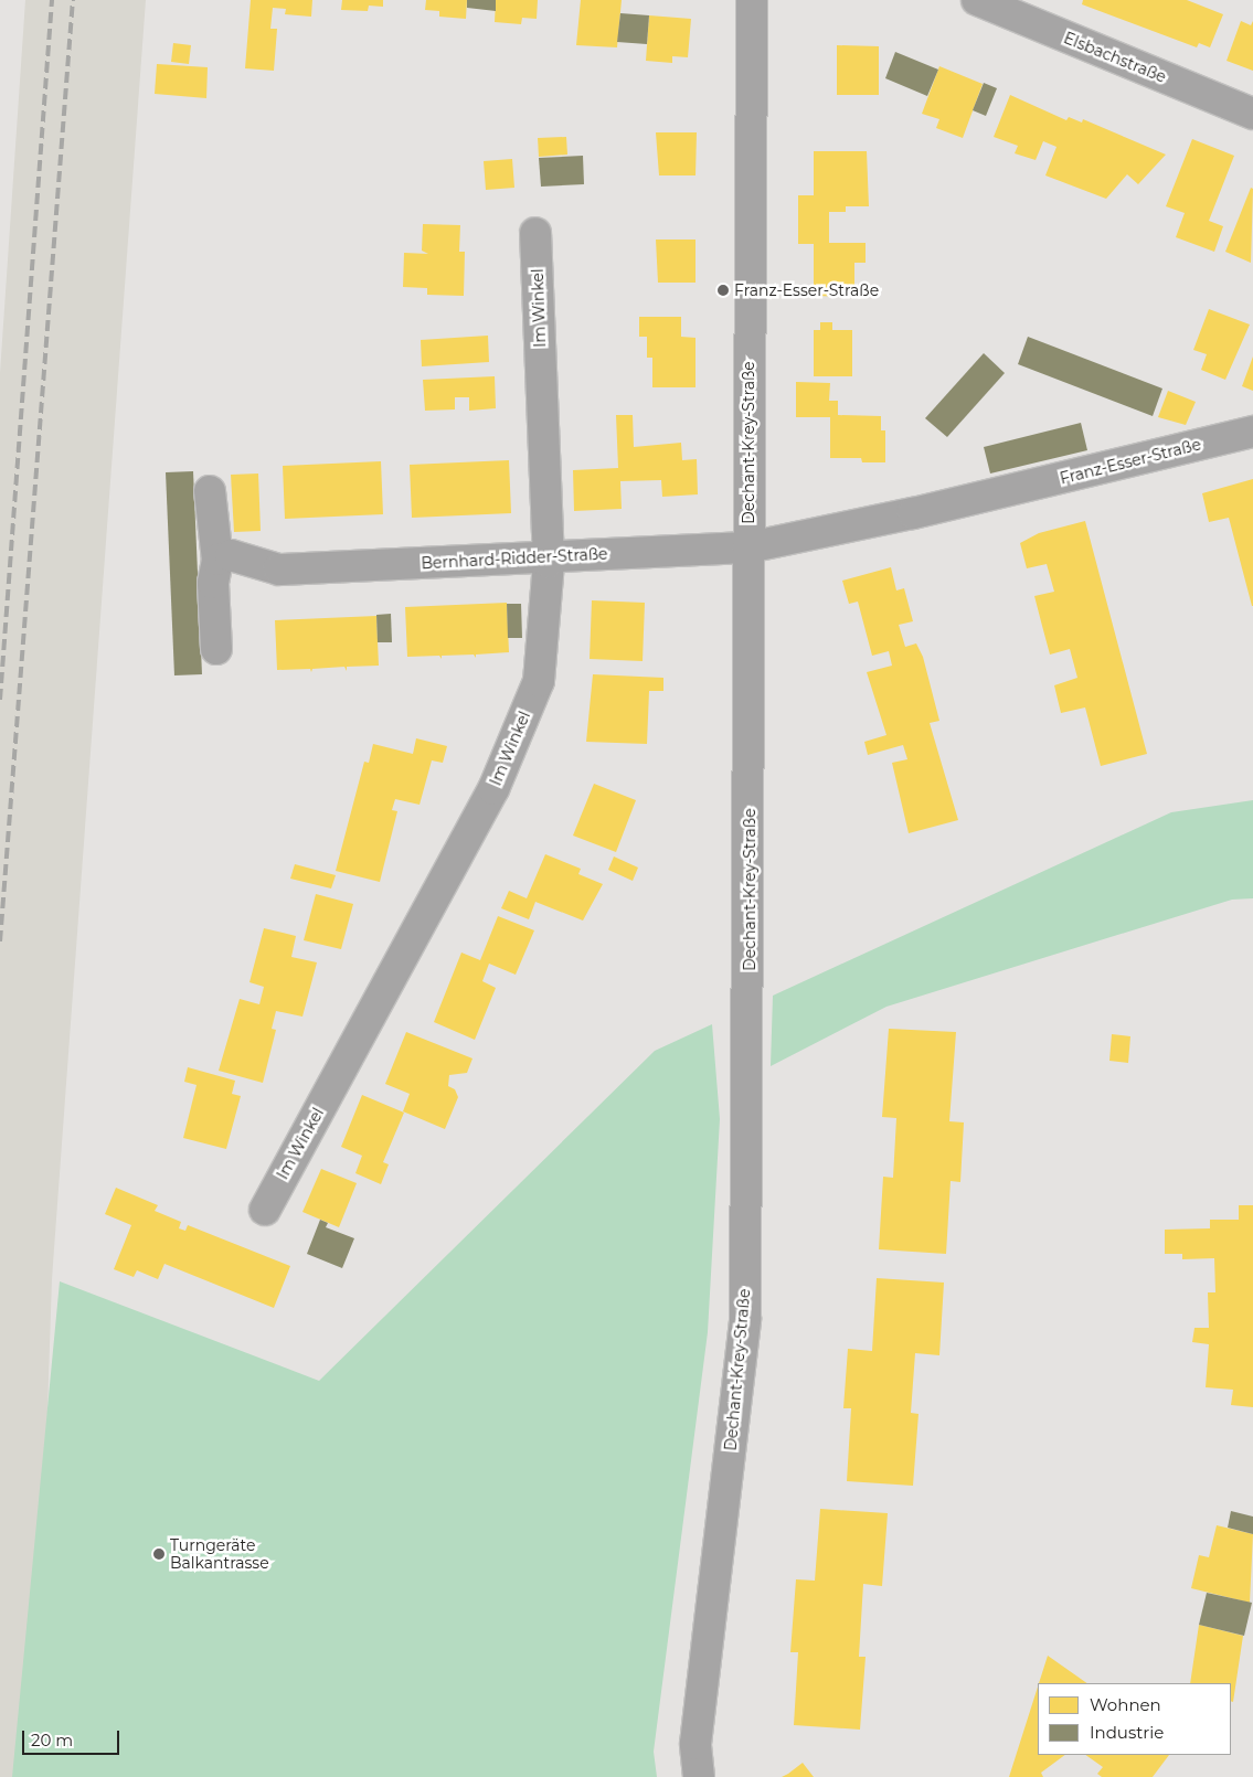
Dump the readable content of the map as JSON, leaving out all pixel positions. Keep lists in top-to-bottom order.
{
  "streets": {
    "street": [
      "Elsbachstraße",
      "Im Winkel",
      "Dechant-Krey-Straße",
      "Franz-Esser-Straße",
      "Bernhard-Ridder-Straße"
    ]
  },
  "crossings": [
    ["Im Winkel", "Bernhard-Ridder-Straße"],
    ["Dechant-Krey-Straße", "Franz-Esser-Straße"],
    ["Dechant-Krey-Straße", "Bernhard-Ridder-Straße"],
    ["Franz-Esser-Straße", "Bernhard-Ridder-Straße"]
  ],
  "places": ["Franz-Esser-Straße", "Turngeräte Balkantrasse"],
  "legend": ["Wohnen", "Industrie"],
  "scale_bar": "20 m"
}
